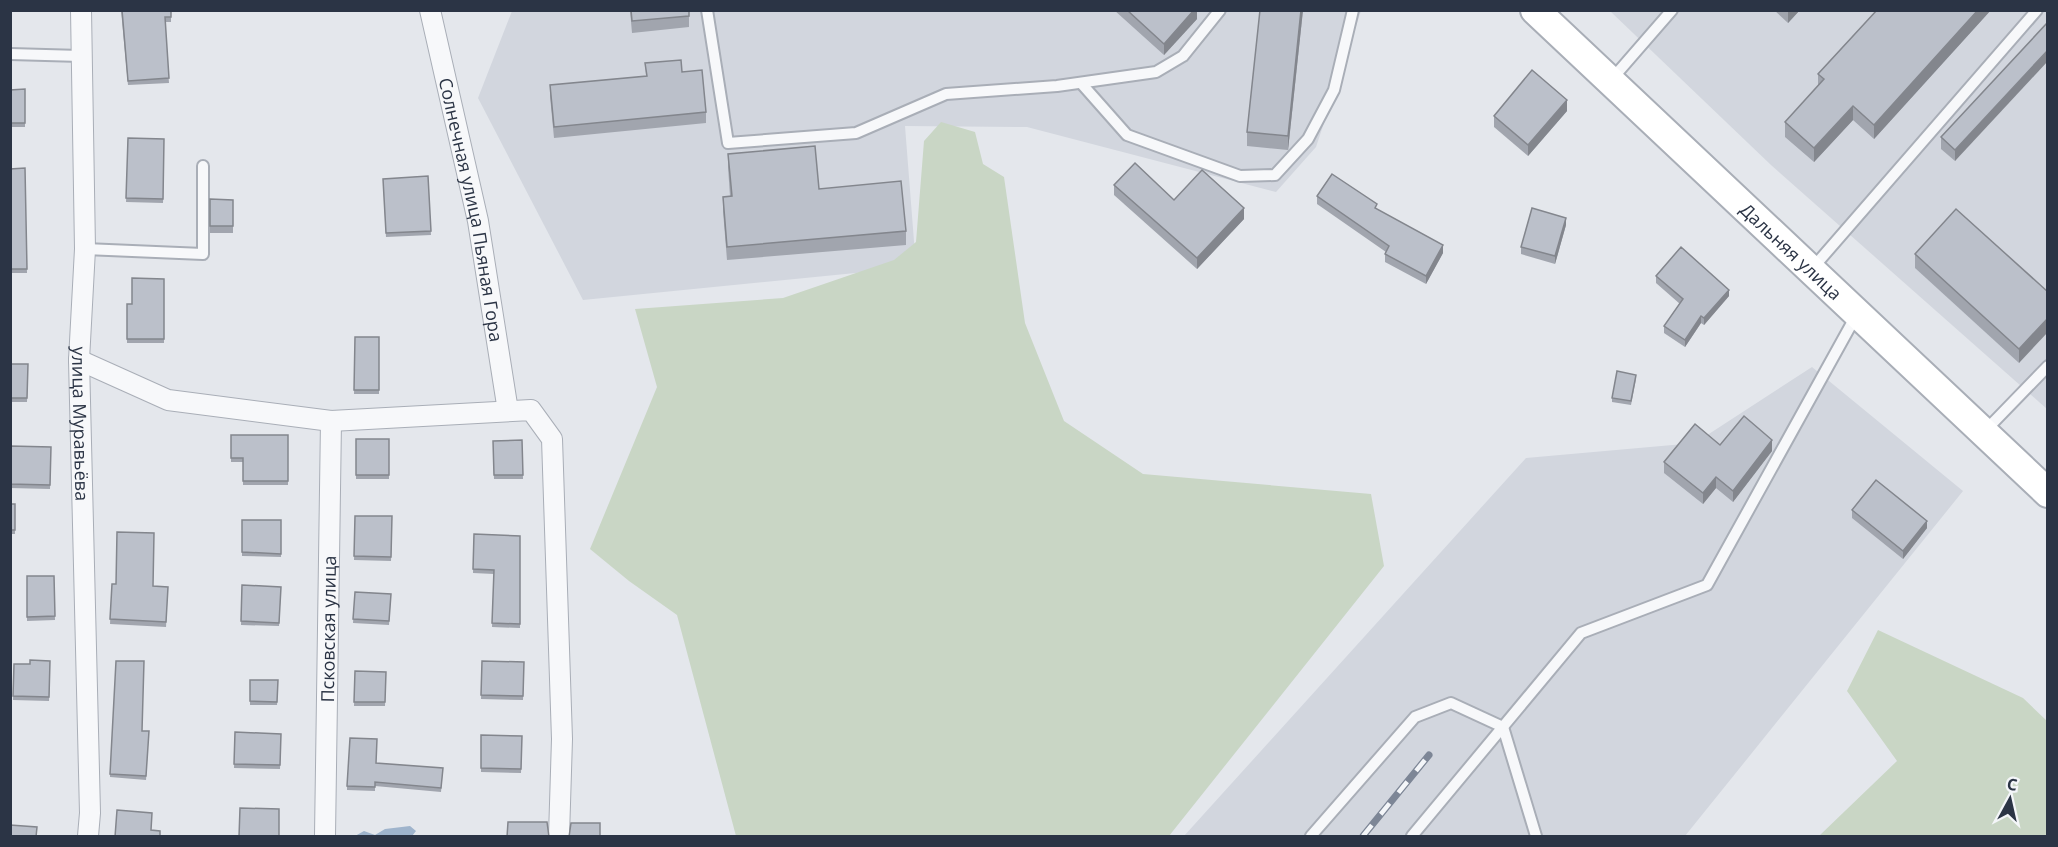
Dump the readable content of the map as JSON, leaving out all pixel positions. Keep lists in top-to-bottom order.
{
  "streets": {
    "main road": ["Дальняя улица"],
    "street": ["Солнечная улица Пьяная Гора", "улица Муравьёва", "Псковская улица"]
  },
  "north": "top"
}
